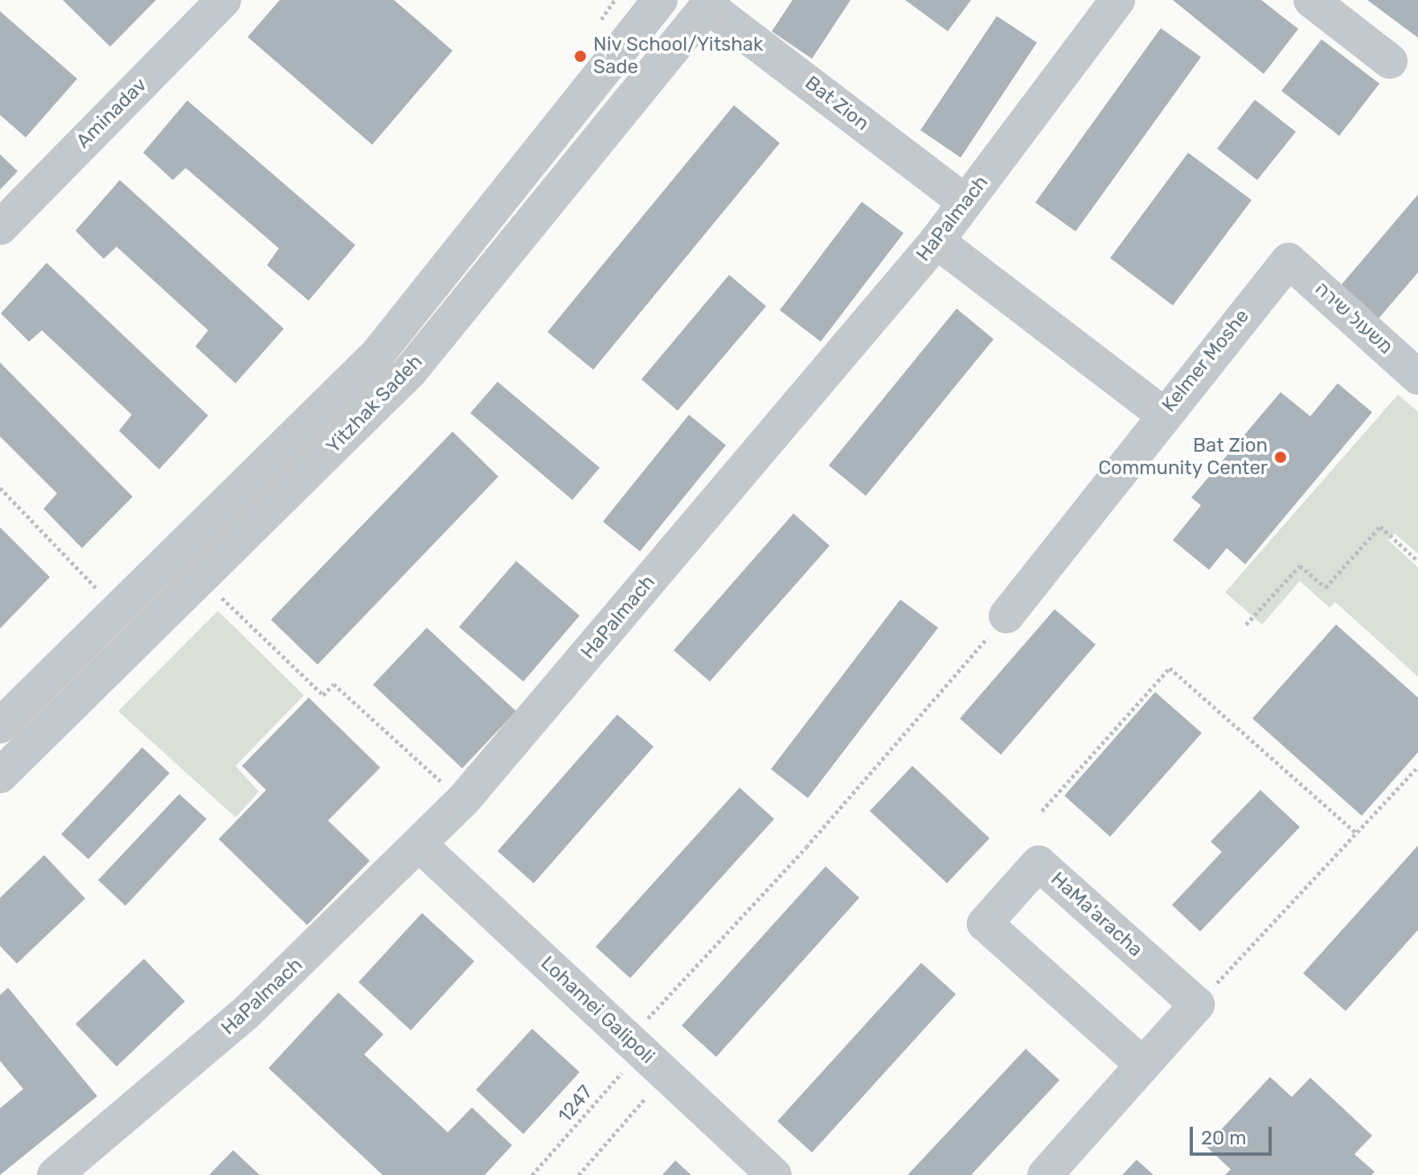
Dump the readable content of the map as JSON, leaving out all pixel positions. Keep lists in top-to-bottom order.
{
  "streets": {
    "street": [
      "Bat Zion",
      "Aminadav",
      "HaPalmach",
      "משעול שירה",
      "Kelmer Moshe",
      "Yitzhak Sadeh",
      "HaMa'aracha",
      "Lohamei Galipoli"
    ],
    "path": ["1247"]
  },
  "crossings": [
    ["Bat Zion", "HaPalmach"],
    ["Bat Zion", "Yitzhak Sadeh"],
    ["HaPalmach", "Lohamei Galipoli"],
    ["משעול שירה", "Kelmer Moshe"],
    ["Kelmer Moshe", "1247"],
    ["Lohamei Galipoli", "1247"]
  ],
  "places": ["Niv School/Yitshak Sade", "Bat Zion Community Center"],
  "scale_bar": "20 m"
}
